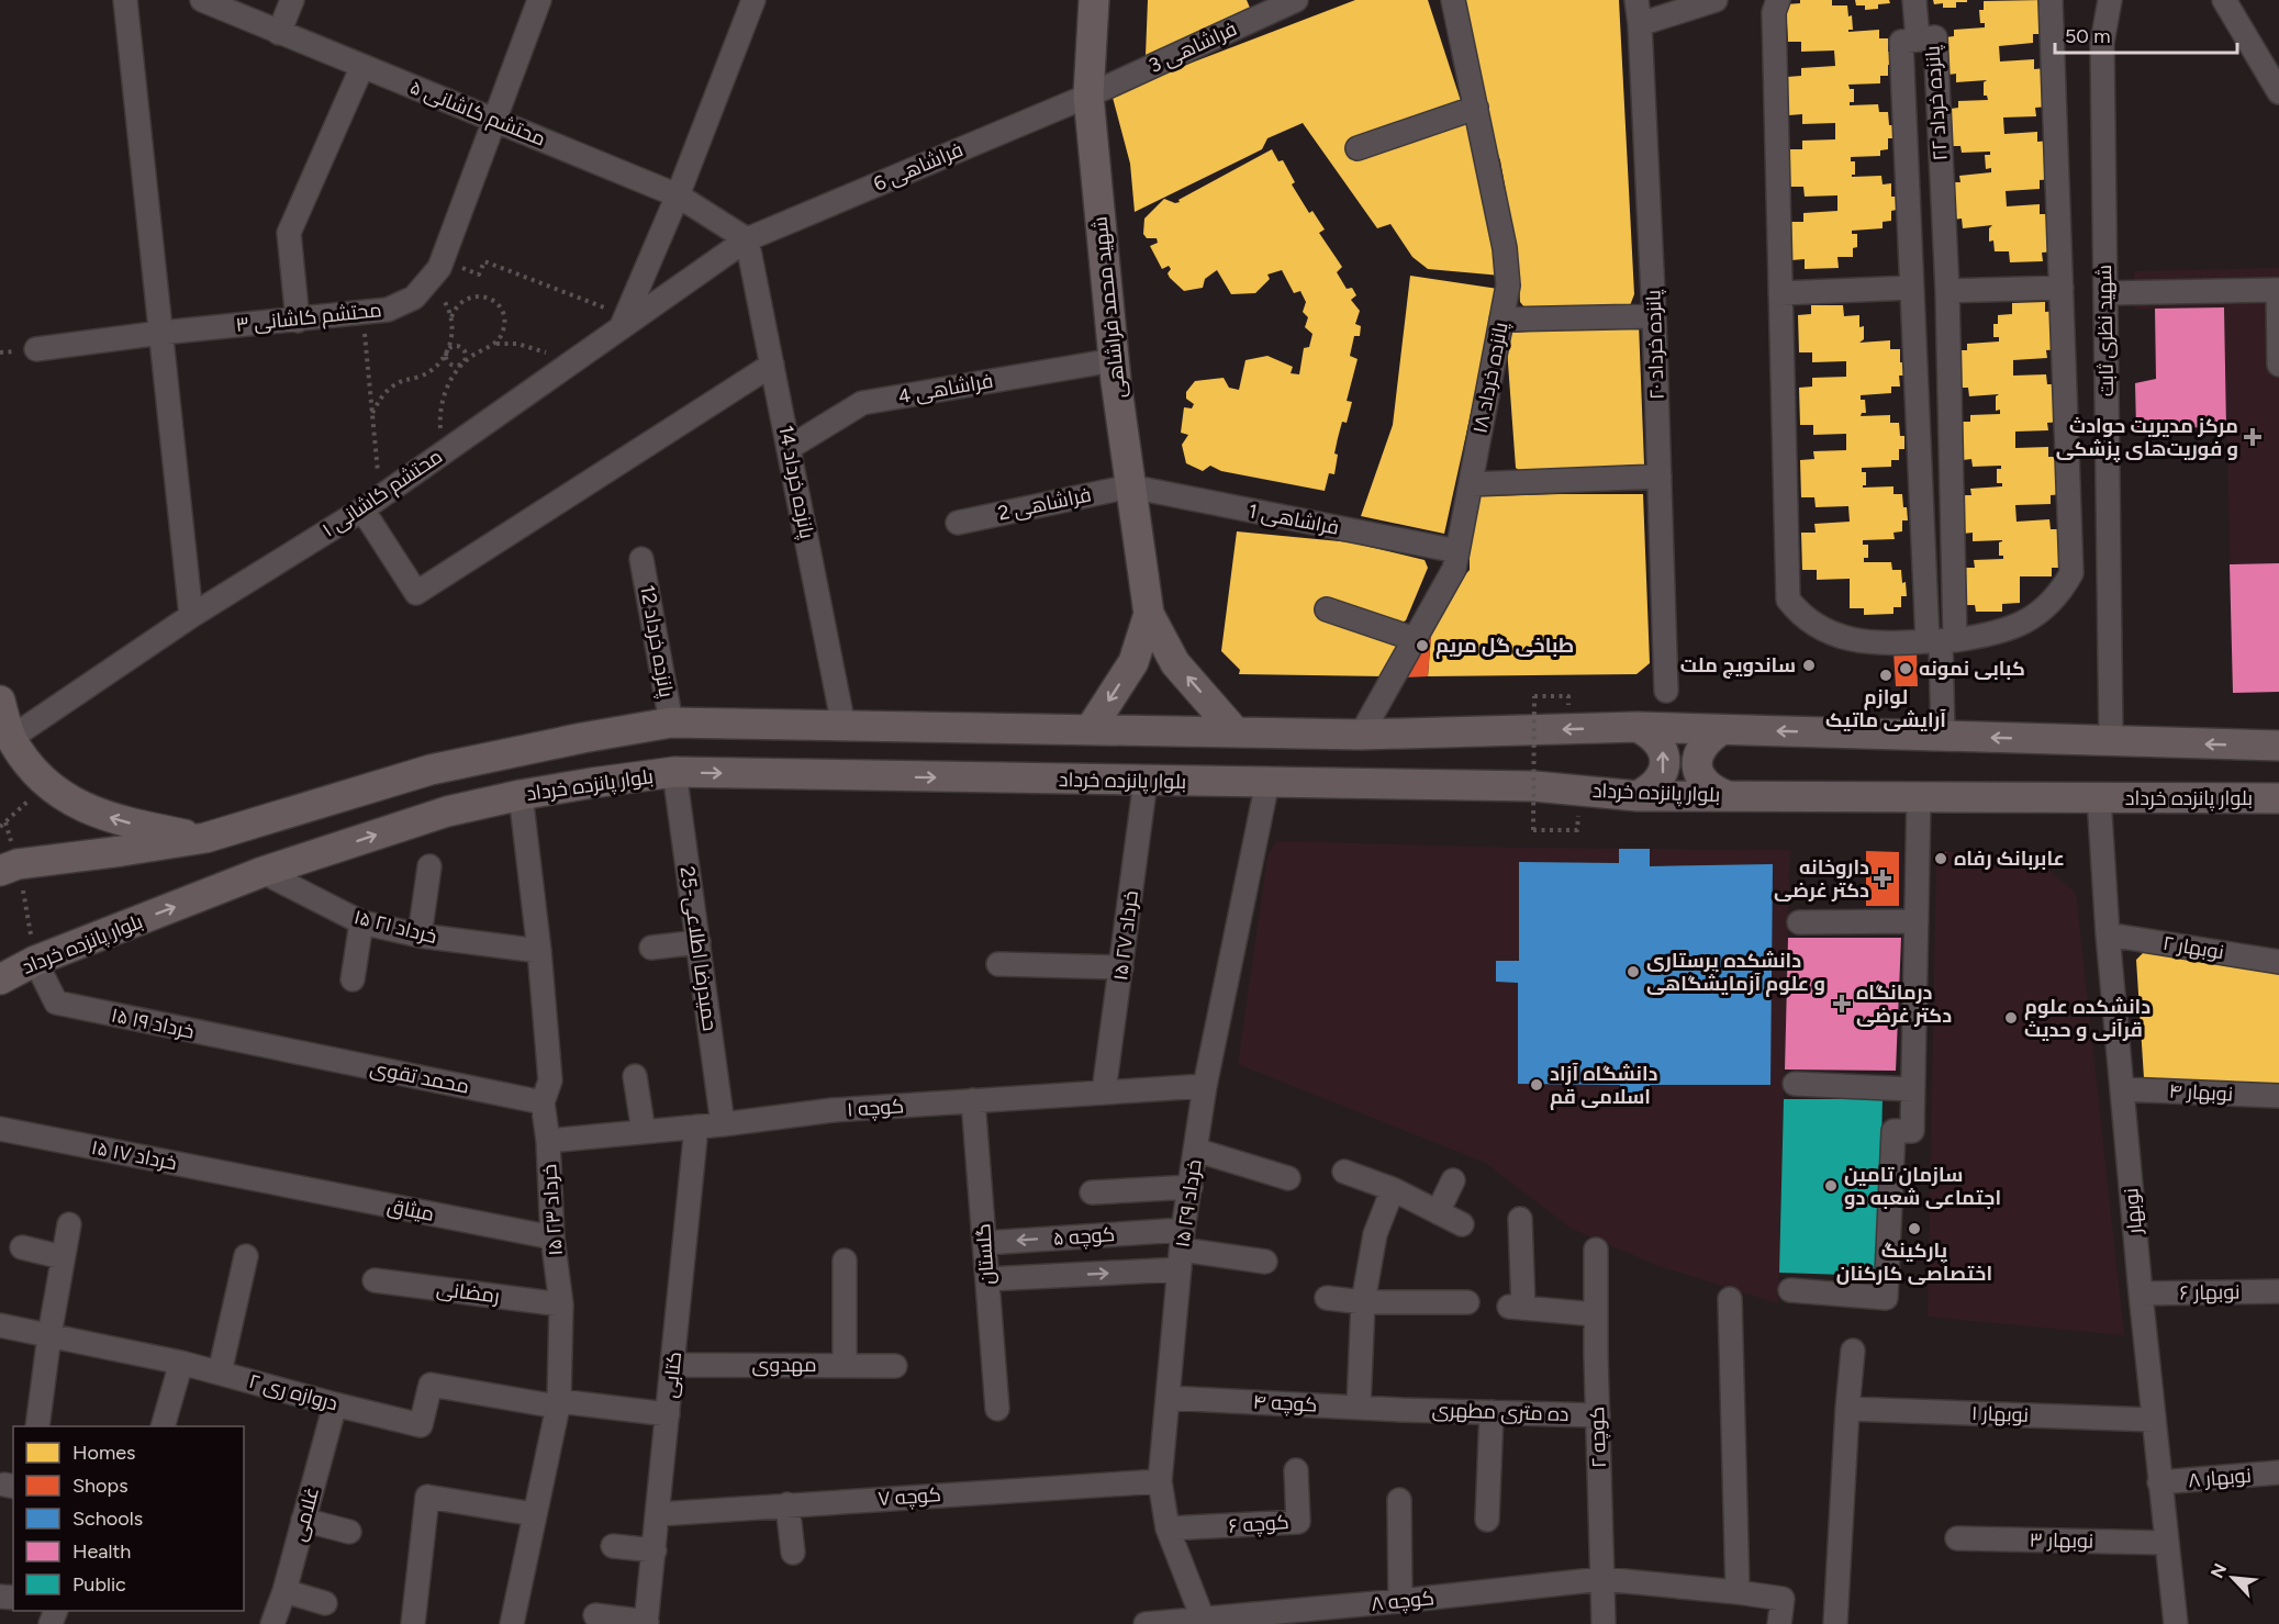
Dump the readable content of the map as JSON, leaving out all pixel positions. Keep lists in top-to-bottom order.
{
  "streets": {
    "main road": ["شهید محمد فراشاهی", "بلوار پانزده خرداد"],
    "street": [
      "فراشاهی 3",
      "پانزده خرداد ۲۲",
      "محتشم کاشانی ۵",
      "فراشاهی 6",
      "محتشم کاشانی ۳",
      "شهید نظری ثابت",
      "پانزده خرداد ۲۰",
      "پانزده خرداد ۱۸",
      "فراشاهی 4",
      "پانزده خرداد 14",
      "محتشم کاشانی ۱",
      "فراشاهی 2",
      "فراشاهی 1",
      "پانزده خرداد 12",
      "۱۵ خرداد ۲۱",
      "۱۵ خرداد ۲۷",
      "نوبهار ۲",
      "حمیدرضا اطلاعی-25",
      "۱۵ خرداد ۱۹",
      "محمد تقوی",
      "نوبهار ۴",
      "کوچه ۱",
      "۱۵ خرداد ۱۷",
      "۱۵ خرداد ۲۹",
      "میثاق",
      "۱۵ خرداد ۲۳",
      "نوبهار",
      "کوچه ۵",
      "گلستان",
      "رمضانی",
      "نوبهار ۶",
      "مهدوی",
      "کتابی",
      "دروازه ری ۲",
      "کوچه ۴",
      "ده متری مطهری",
      "نوبهار ۱",
      "کوچه ۲",
      "نوبهار ۸",
      "کوچه ۷",
      "غلامی",
      "کوچه ۶",
      "نوبهار ۳",
      "کوچه ۸"
    ]
  },
  "crossings": [
    ["فراشاهی 3", "فراشاهی 6"],
    ["فراشاهی 3", "شهید محمد فراشاهی"],
    ["محتشم کاشانی ۵", "فراشاهی 6"],
    ["محتشم کاشانی ۵", "محتشم کاشانی ۳"],
    ["محتشم کاشانی ۵", "پانزده خرداد 14"],
    ["محتشم کاشانی ۵", "محتشم کاشانی ۱"],
    ["فراشاهی 6", "شهید محمد فراشاهی"],
    ["فراشاهی 6", "پانزده خرداد 14"],
    ["فراشاهی 6", "محتشم کاشانی ۱"],
    ["شهید محمد فراشاهی", "فراشاهی 4"],
    ["شهید محمد فراشاهی", "فراشاهی 2"],
    ["شهید محمد فراشاهی", "فراشاهی 1"],
    ["پانزده خرداد ۱۸", "فراشاهی 1"],
    ["فراشاهی 4", "پانزده خرداد 14"],
    ["پانزده خرداد 14", "محتشم کاشانی ۱"],
    ["فراشاهی 2", "فراشاهی 1"],
    ["بلوار پانزده خرداد", "۱۵ خرداد ۲۱"],
    ["بلوار پانزده خرداد", "۱۵ خرداد ۲۷"],
    ["بلوار پانزده خرداد", "حمیدرضا اطلاعی-25"],
    ["بلوار پانزده خرداد", "۱۵ خرداد ۱۹"],
    ["بلوار پانزده خرداد", "۱۵ خرداد ۲۹"],
    ["بلوار پانزده خرداد", "۱۵ خرداد ۲۳"],
    ["بلوار پانزده خرداد", "نوبهار"],
    ["۱۵ خرداد ۲۱", "۱۵ خرداد ۲۳"],
    ["۱۵ خرداد ۲۷", "کوچه ۱"],
    ["نوبهار ۲", "نوبهار"],
    ["حمیدرضا اطلاعی-25", "کوچه ۱"],
    ["۱۵ خرداد ۱۹", "محمد تقوی"],
    ["محمد تقوی", "۱۵ خرداد ۲۳"],
    ["نوبهار ۴", "نوبهار"],
    ["کوچه ۱", "۱۵ خرداد ۲۹"],
    ["کوچه ۱", "۱۵ خرداد ۲۳"],
    ["کوچه ۱", "گلستان"],
    ["کوچه ۱", "کتابی"],
    ["۱۵ خرداد ۱۷", "میثاق"],
    ["۱۵ خرداد ۲۹", "کوچه ۵"],
    ["۱۵ خرداد ۲۹", "کوچه ۴"],
    ["۱۵ خرداد ۲۹", "کوچه ۷"],
    ["۱۵ خرداد ۲۹", "کوچه ۶"],
    ["۱۵ خرداد ۲۹", "کوچه ۸"],
    ["میثاق", "۱۵ خرداد ۲۳"],
    ["۱۵ خرداد ۲۳", "رمضانی"],
    ["۱۵ خرداد ۲۳", "دروازه ری ۲"],
    ["نوبهار", "نوبهار ۶"],
    ["نوبهار", "نوبهار ۱"],
    ["نوبهار", "نوبهار ۸"],
    ["نوبهار", "نوبهار ۳"],
    ["کوچه ۵", "گلستان"],
    ["مهدوی", "کتابی"],
    ["کتابی", "کوچه ۷"],
    ["دروازه ری ۲", "غلامی"],
    ["کوچه ۴", "ده متری مطهری"],
    ["ده متری مطهری", "کوچه ۲"],
    ["کوچه ۲", "کوچه ۸"]
  ],
  "places": {
    "health": ["مرکز مدیریت حوادث و فوریت‌های پزشکی", "داروخانه دکتر غرضی", "درمانگاه دکتر غرضی"],
    "other": [
      "طباخی گل مریم",
      "ساندویچ ملت",
      "کبابی نمونه",
      "لوازم آرایشی ماتیک",
      "عابربانک رفاه",
      "دانشکده پرستاری و علوم آزمایشگاهی",
      "دانشکده علوم قرآنی و حدیث",
      "دانشگاه آزاد اسلامی قم",
      "سازمان تامین اجتماعی شعبه دو",
      "پارکینگ اختصاصی کارکنان"
    ]
  },
  "legend": [
    "Homes",
    "Shops",
    "Schools",
    "Health",
    "Public"
  ],
  "scale_bar": "50 m",
  "north": "top left"
}
